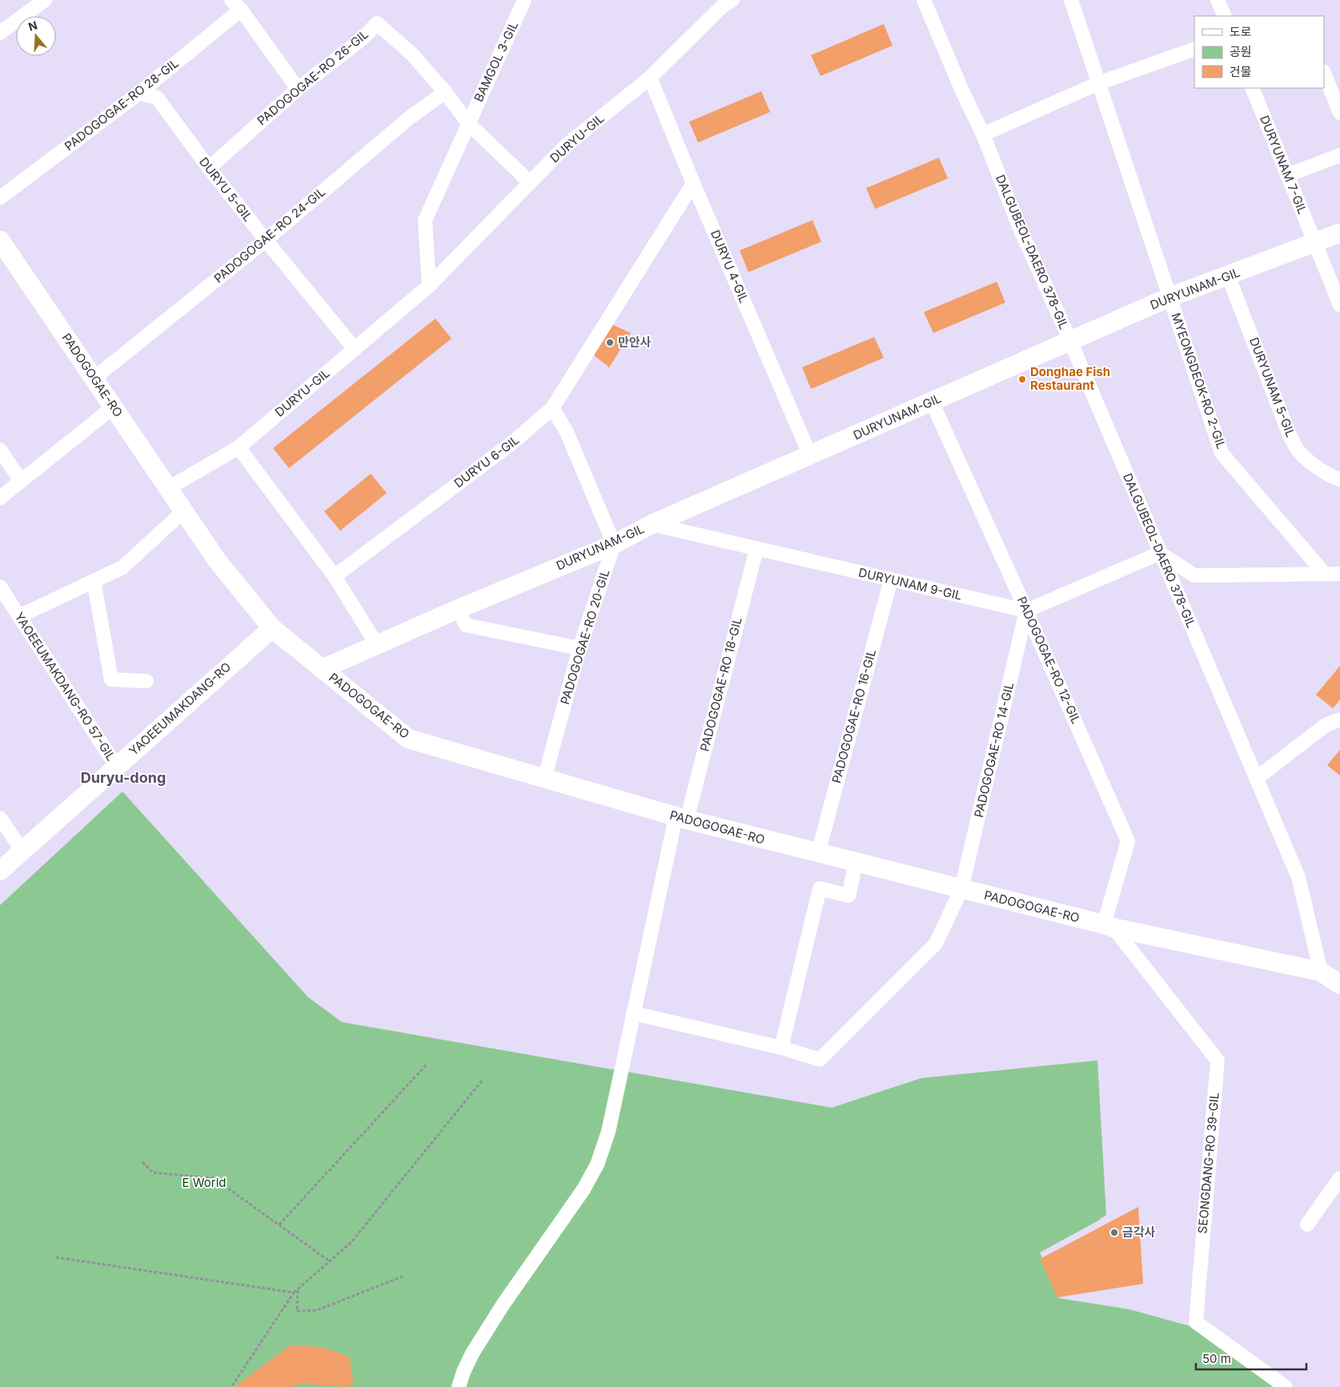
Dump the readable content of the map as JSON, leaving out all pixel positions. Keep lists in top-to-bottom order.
{
  "streets": {
    "street": [
      "BAMGOL 3-GIL",
      "PADOGOGAE-RO 26-GIL",
      "PADOGOGAE-RO 28-GIL",
      "DURYU-GIL",
      "DURYUNAM 7-GIL",
      "DURYU 5-GIL",
      "PADOGOGAE-RO 24-GIL",
      "DALGUBEOL-DAERO 378-GIL",
      "DURYU 4-GIL",
      "DURYUNAM-GIL",
      "PADOGOGAE-RO",
      "MYEONGDEOK-RO 2-GIL",
      "DURYUNAM 5-GIL",
      "DURYU 6-GIL",
      "DURYUNAM 9-GIL",
      "PADOGOGAE-RO 20-GIL",
      "PADOGOGAE-RO 12-GIL",
      "PADOGOGAE-RO 18-GIL",
      "YAOEEUMAKDANG-RO 57-GIL",
      "YAOEEUMAKDANG-RO",
      "PADOGOGAE-RO 16-GIL",
      "PADOGOGAE-RO 14-GIL",
      "SEONGDANG-RO 39-GIL"
    ]
  },
  "crossings": [
    ["BAMGOL 3-GIL", "PADOGOGAE-RO 26-GIL"],
    ["PADOGOGAE-RO 26-GIL", "DURYU-GIL"],
    ["PADOGOGAE-RO 26-GIL", "DURYU 5-GIL"],
    ["PADOGOGAE-RO 26-GIL", "PADOGOGAE-RO 24-GIL"],
    ["PADOGOGAE-RO 28-GIL", "DURYU 5-GIL"],
    ["DURYU-GIL", "DURYU 5-GIL"],
    ["DURYU-GIL", "DURYU 4-GIL"],
    ["DURYU-GIL", "PADOGOGAE-RO"],
    ["DURYUNAM 7-GIL", "DURYUNAM-GIL"],
    ["DURYU 5-GIL", "PADOGOGAE-RO 24-GIL"],
    ["PADOGOGAE-RO 24-GIL", "PADOGOGAE-RO"],
    ["DALGUBEOL-DAERO 378-GIL", "DURYUNAM-GIL"],
    ["DALGUBEOL-DAERO 378-GIL", "PADOGOGAE-RO"],
    ["DURYU 4-GIL", "DURYUNAM-GIL"],
    ["DURYU 4-GIL", "DURYU 6-GIL"],
    ["DURYUNAM-GIL", "PADOGOGAE-RO"],
    ["DURYUNAM-GIL", "MYEONGDEOK-RO 2-GIL"],
    ["DURYUNAM-GIL", "DURYUNAM 5-GIL"],
    ["DURYUNAM-GIL", "DURYUNAM 9-GIL"],
    ["DURYUNAM-GIL", "PADOGOGAE-RO 20-GIL"],
    ["DURYUNAM-GIL", "PADOGOGAE-RO 12-GIL"],
    ["PADOGOGAE-RO", "PADOGOGAE-RO 20-GIL"],
    ["PADOGOGAE-RO", "PADOGOGAE-RO 12-GIL"],
    ["PADOGOGAE-RO", "PADOGOGAE-RO 18-GIL"],
    ["PADOGOGAE-RO", "YAOEEUMAKDANG-RO"],
    ["PADOGOGAE-RO", "PADOGOGAE-RO 16-GIL"],
    ["PADOGOGAE-RO", "PADOGOGAE-RO 14-GIL"],
    ["PADOGOGAE-RO", "SEONGDANG-RO 39-GIL"],
    ["DURYUNAM 9-GIL", "PADOGOGAE-RO 12-GIL"],
    ["DURYUNAM 9-GIL", "PADOGOGAE-RO 18-GIL"],
    ["DURYUNAM 9-GIL", "PADOGOGAE-RO 16-GIL"],
    ["DURYUNAM 9-GIL", "PADOGOGAE-RO 14-GIL"],
    ["PADOGOGAE-RO 12-GIL", "PADOGOGAE-RO 14-GIL"],
    ["PADOGOGAE-RO 12-GIL", "SEONGDANG-RO 39-GIL"],
    ["YAOEEUMAKDANG-RO 57-GIL", "YAOEEUMAKDANG-RO"]
  ],
  "districts": ["Duryu-dong"],
  "parks": ["E World"],
  "places": ["만안사", "Donghae Fish Restaurant", "금각사"],
  "legend": ["도로", "공원", "건물"],
  "scale_bar": "50 m",
  "north": "top"
}
